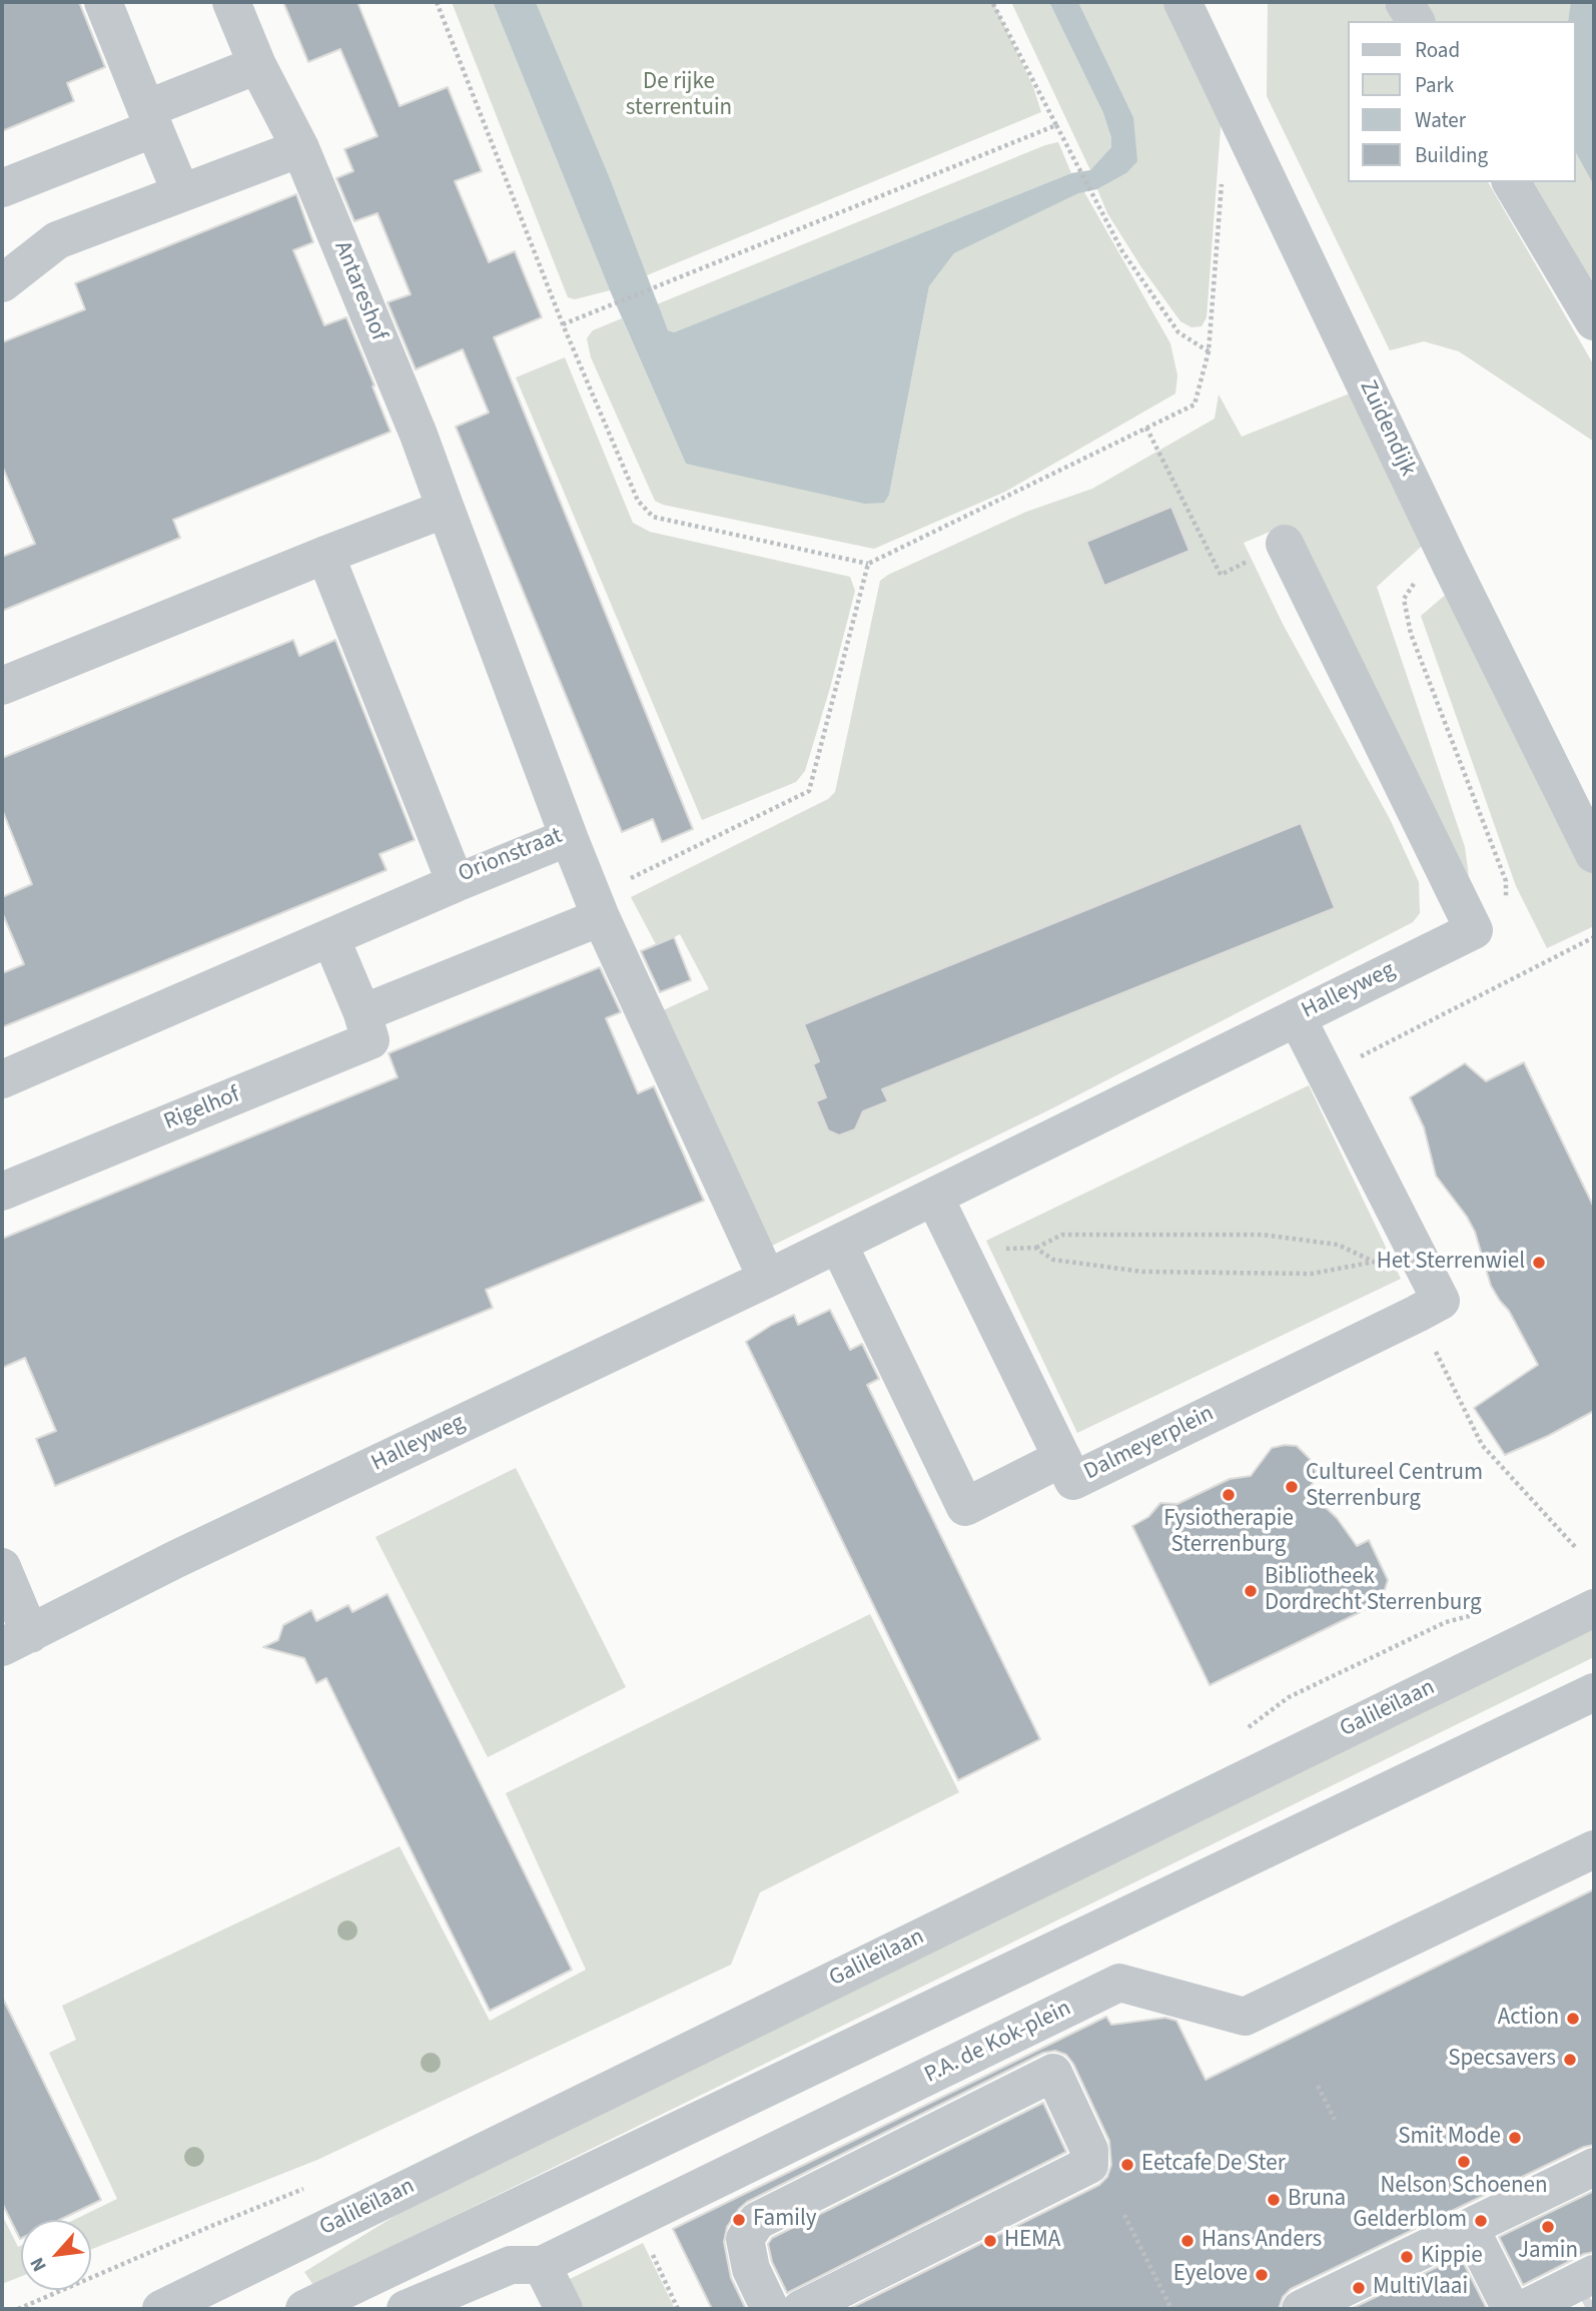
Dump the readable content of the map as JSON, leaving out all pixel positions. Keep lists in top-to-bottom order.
{
  "streets": {
    "street": [
      "Antareshof",
      "Zuidendijk",
      "Orionstraat",
      "Halleyweg",
      "Rigelhof",
      "Dalmeyerplein",
      "Galileïlaan",
      "P.A. de Kok-plein"
    ]
  },
  "crossings": [
    ["Antareshof", "Orionstraat"],
    ["Halleyweg", "Dalmeyerplein"]
  ],
  "parks": ["De rijke sterrentuin"],
  "places": [
    "Het Sterrenwiel",
    "Cultureel Centrum Sterrenburg",
    "Fysiotherapie Sterrenburg",
    "Bibliotheek Dordrecht Sterrenburg",
    "Action",
    "Specsavers",
    "Smit Mode",
    "Nelson Schoenen",
    "Eetcafe De Ster",
    "Bruna",
    "Family",
    "Gelderblom",
    "Jamin",
    "HEMA",
    "Hans Anders",
    "Kippie",
    "Eyelove",
    "MultiVlaai"
  ],
  "legend": [
    "Road",
    "Park",
    "Water",
    "Building"
  ],
  "north": "bottom left"
}
